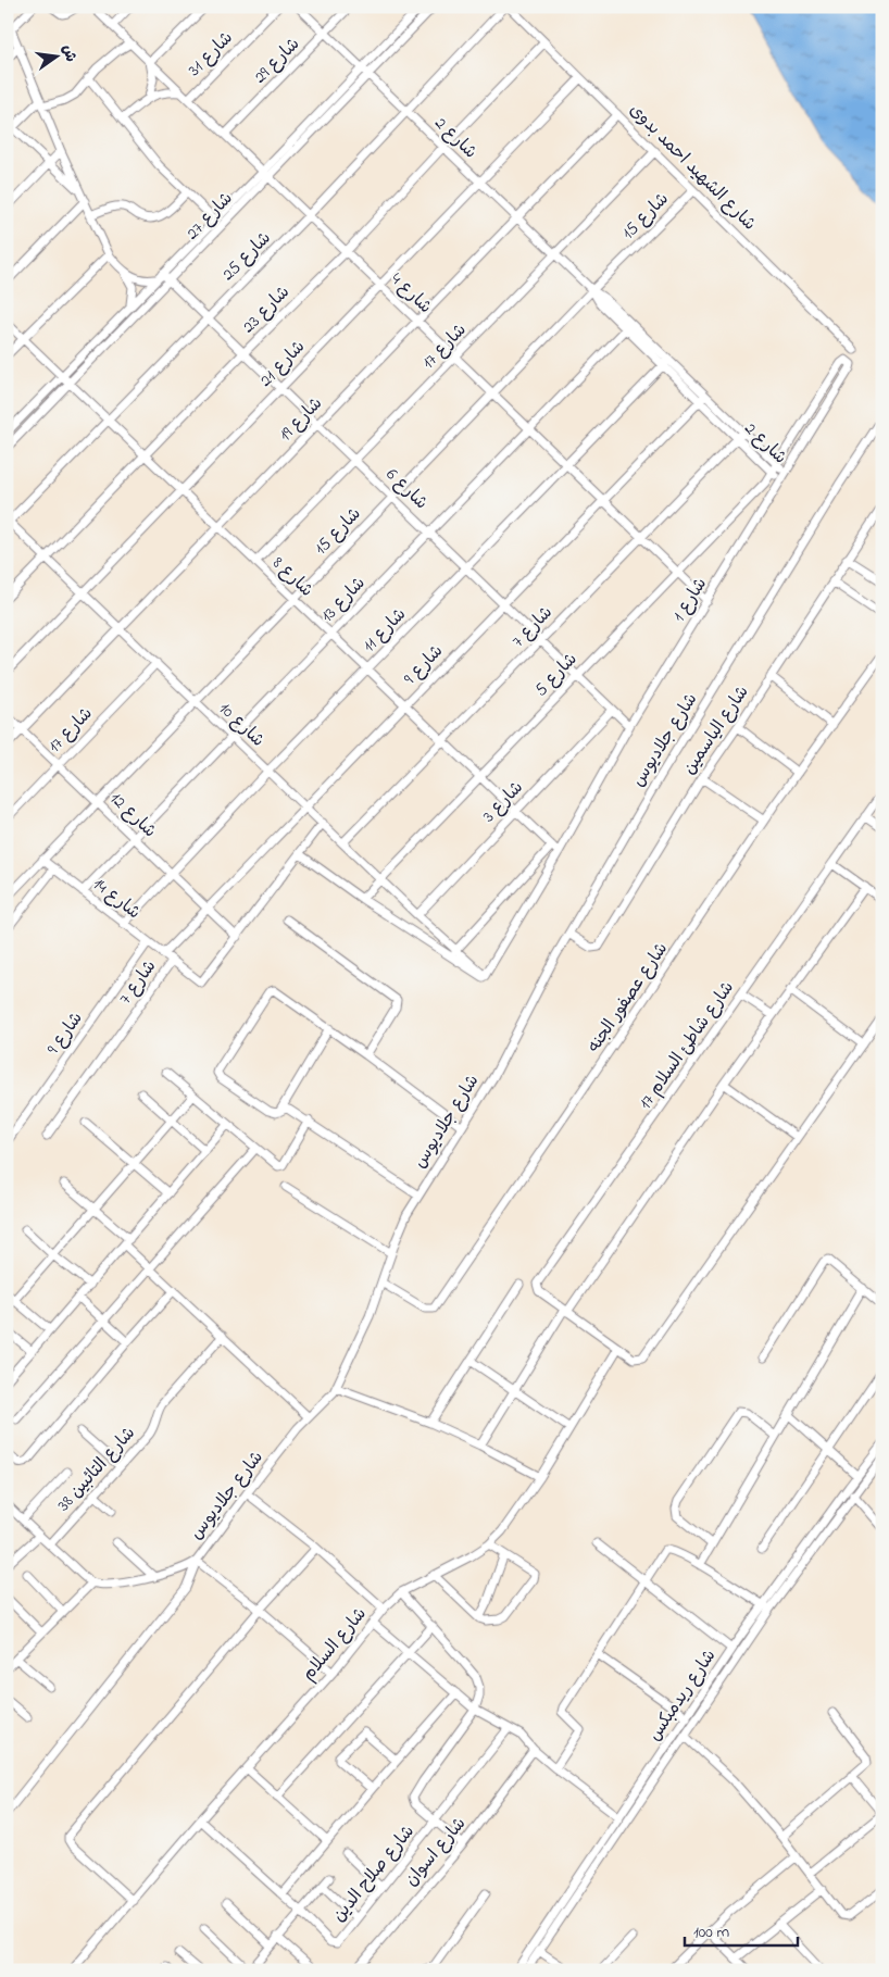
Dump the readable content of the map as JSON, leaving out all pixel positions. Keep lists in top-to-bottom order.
{
  "streets": {
    "street": [
      "شارع 31",
      "شارع 29",
      "شارع 2",
      "شارع الشهيد احمد بدوى",
      "شارع 27",
      "شارع 15",
      "شارع 25",
      "شارع 4",
      "شارع 23",
      "شارع 17",
      "شارع 21",
      "شارع 19",
      "شارع 6",
      "شارع 8",
      "شارع 13",
      "شارع 1",
      "شارع 7",
      "شارع 11",
      "شارع 9",
      "شارع 5",
      "شارع 10",
      "شارع الياسمين",
      "شارع جلاديوس",
      "شارع 3",
      "شارع 12",
      "شارع 14",
      "شارع عصفور الجنه",
      "شارع شاطئ السلام 17",
      "شارع التائبين 38",
      "شارع السلام",
      "شارع ريدمبكس",
      "شارع اسوان",
      "شارع صلاح الدين"
    ]
  },
  "crossings": [
    ["شارع 31", "شارع 4"],
    ["شارع 29", "شارع 2"],
    ["شارع 29", "شارع 4"],
    ["شارع 2", "شارع 27"],
    ["شارع 2", "شارع 15"],
    ["شارع 2", "شارع 25"],
    ["شارع 2", "شارع 23"],
    ["شارع 2", "شارع 17"],
    ["شارع 2", "شارع 21"],
    ["شارع 2", "شارع 19"],
    ["شارع 2", "شارع 13"],
    ["شارع 2", "شارع 1"],
    ["شارع 2", "شارع 7"],
    ["شارع 2", "شارع 11"],
    ["شارع 2", "شارع 9"],
    ["شارع 2", "شارع 5"],
    ["شارع الشهيد احمد بدوى", "شارع 15"],
    ["شارع الشهيد احمد بدوى", "شارع 25"],
    ["شارع الشهيد احمد بدوى", "شارع 23"],
    ["شارع الشهيد احمد بدوى", "شارع 17"],
    ["شارع الشهيد احمد بدوى", "شارع 21"],
    ["شارع الشهيد احمد بدوى", "شارع 19"],
    ["شارع 27", "شارع 4"],
    ["شارع 27", "شارع 6"],
    ["شارع 27", "شارع 8"],
    ["شارع 15", "شارع 4"],
    ["شارع 15", "شارع 6"],
    ["شارع 15", "شارع 8"],
    ["شارع 15", "شارع 10"],
    ["شارع 15", "شارع 12"],
    ["شارع 15", "شارع 14"],
    ["شارع 25", "شارع 4"],
    ["شارع 25", "شارع 6"],
    ["شارع 25", "شارع 8"],
    ["شارع 25", "شارع 10"],
    ["شارع 4", "شارع 23"],
    ["شارع 4", "شارع 17"],
    ["شارع 4", "شارع 21"],
    ["شارع 4", "شارع 19"],
    ["شارع 4", "شارع 13"],
    ["شارع 4", "شارع 1"],
    ["شارع 4", "شارع 7"],
    ["شارع 4", "شارع 11"],
    ["شارع 4", "شارع 9"],
    ["شارع 4", "شارع 5"],
    ["شارع 23", "شارع 6"],
    ["شارع 23", "شارع 8"],
    ["شارع 23", "شارع 10"],
    ["شارع 17", "شارع 6"],
    ["شارع 17", "شارع 8"],
    ["شارع 17", "شارع 10"],
    ["شارع 17", "شارع 12"],
    ["شارع 21", "شارع 6"],
    ["شارع 21", "شارع 8"],
    ["شارع 21", "شارع 10"],
    ["شارع 19", "شارع 6"],
    ["شارع 19", "شارع 8"],
    ["شارع 19", "شارع 10"],
    ["شارع 19", "شارع 12"],
    ["شارع 6", "شارع 13"],
    ["شارع 6", "شارع 1"],
    ["شارع 6", "شارع 7"],
    ["شارع 6", "شارع 11"],
    ["شارع 6", "شارع 9"],
    ["شارع 6", "شارع 5"],
    ["شارع 6", "شارع 3"],
    ["شارع 8", "شارع 13"],
    ["شارع 8", "شارع 1"],
    ["شارع 8", "شارع 7"],
    ["شارع 8", "شارع 11"],
    ["شارع 8", "شارع 9"],
    ["شارع 8", "شارع 5"],
    ["شارع 8", "شارع 3"],
    ["شارع 13", "شارع 10"],
    ["شارع 13", "شارع 12"],
    ["شارع 13", "شارع 14"],
    ["شارع 1", "شارع 5"],
    ["شارع 1", "شارع 10"],
    ["شارع 7", "شارع 10"],
    ["شارع 7", "شارع 12"],
    ["شارع 7", "شارع 14"],
    ["شارع 11", "شارع 10"],
    ["شارع 11", "شارع 12"],
    ["شارع 11", "شارع 14"],
    ["شارع 9", "شارع 10"],
    ["شارع 9", "شارع 12"],
    ["شارع 9", "شارع 14"],
    ["شارع 5", "شارع 10"],
    ["شارع 10", "شارع 3"],
    ["شارع الياسمين", "شارع جلاديوس"],
    ["شارع جلاديوس", "شارع عصفور الجنه"],
    ["شارع شاطئ السلام 17", "شارع السلام"],
    ["شارع السلام", "شارع صلاح الدين"]
  ],
  "scale_bar": "100 m",
  "north": "right"
}
